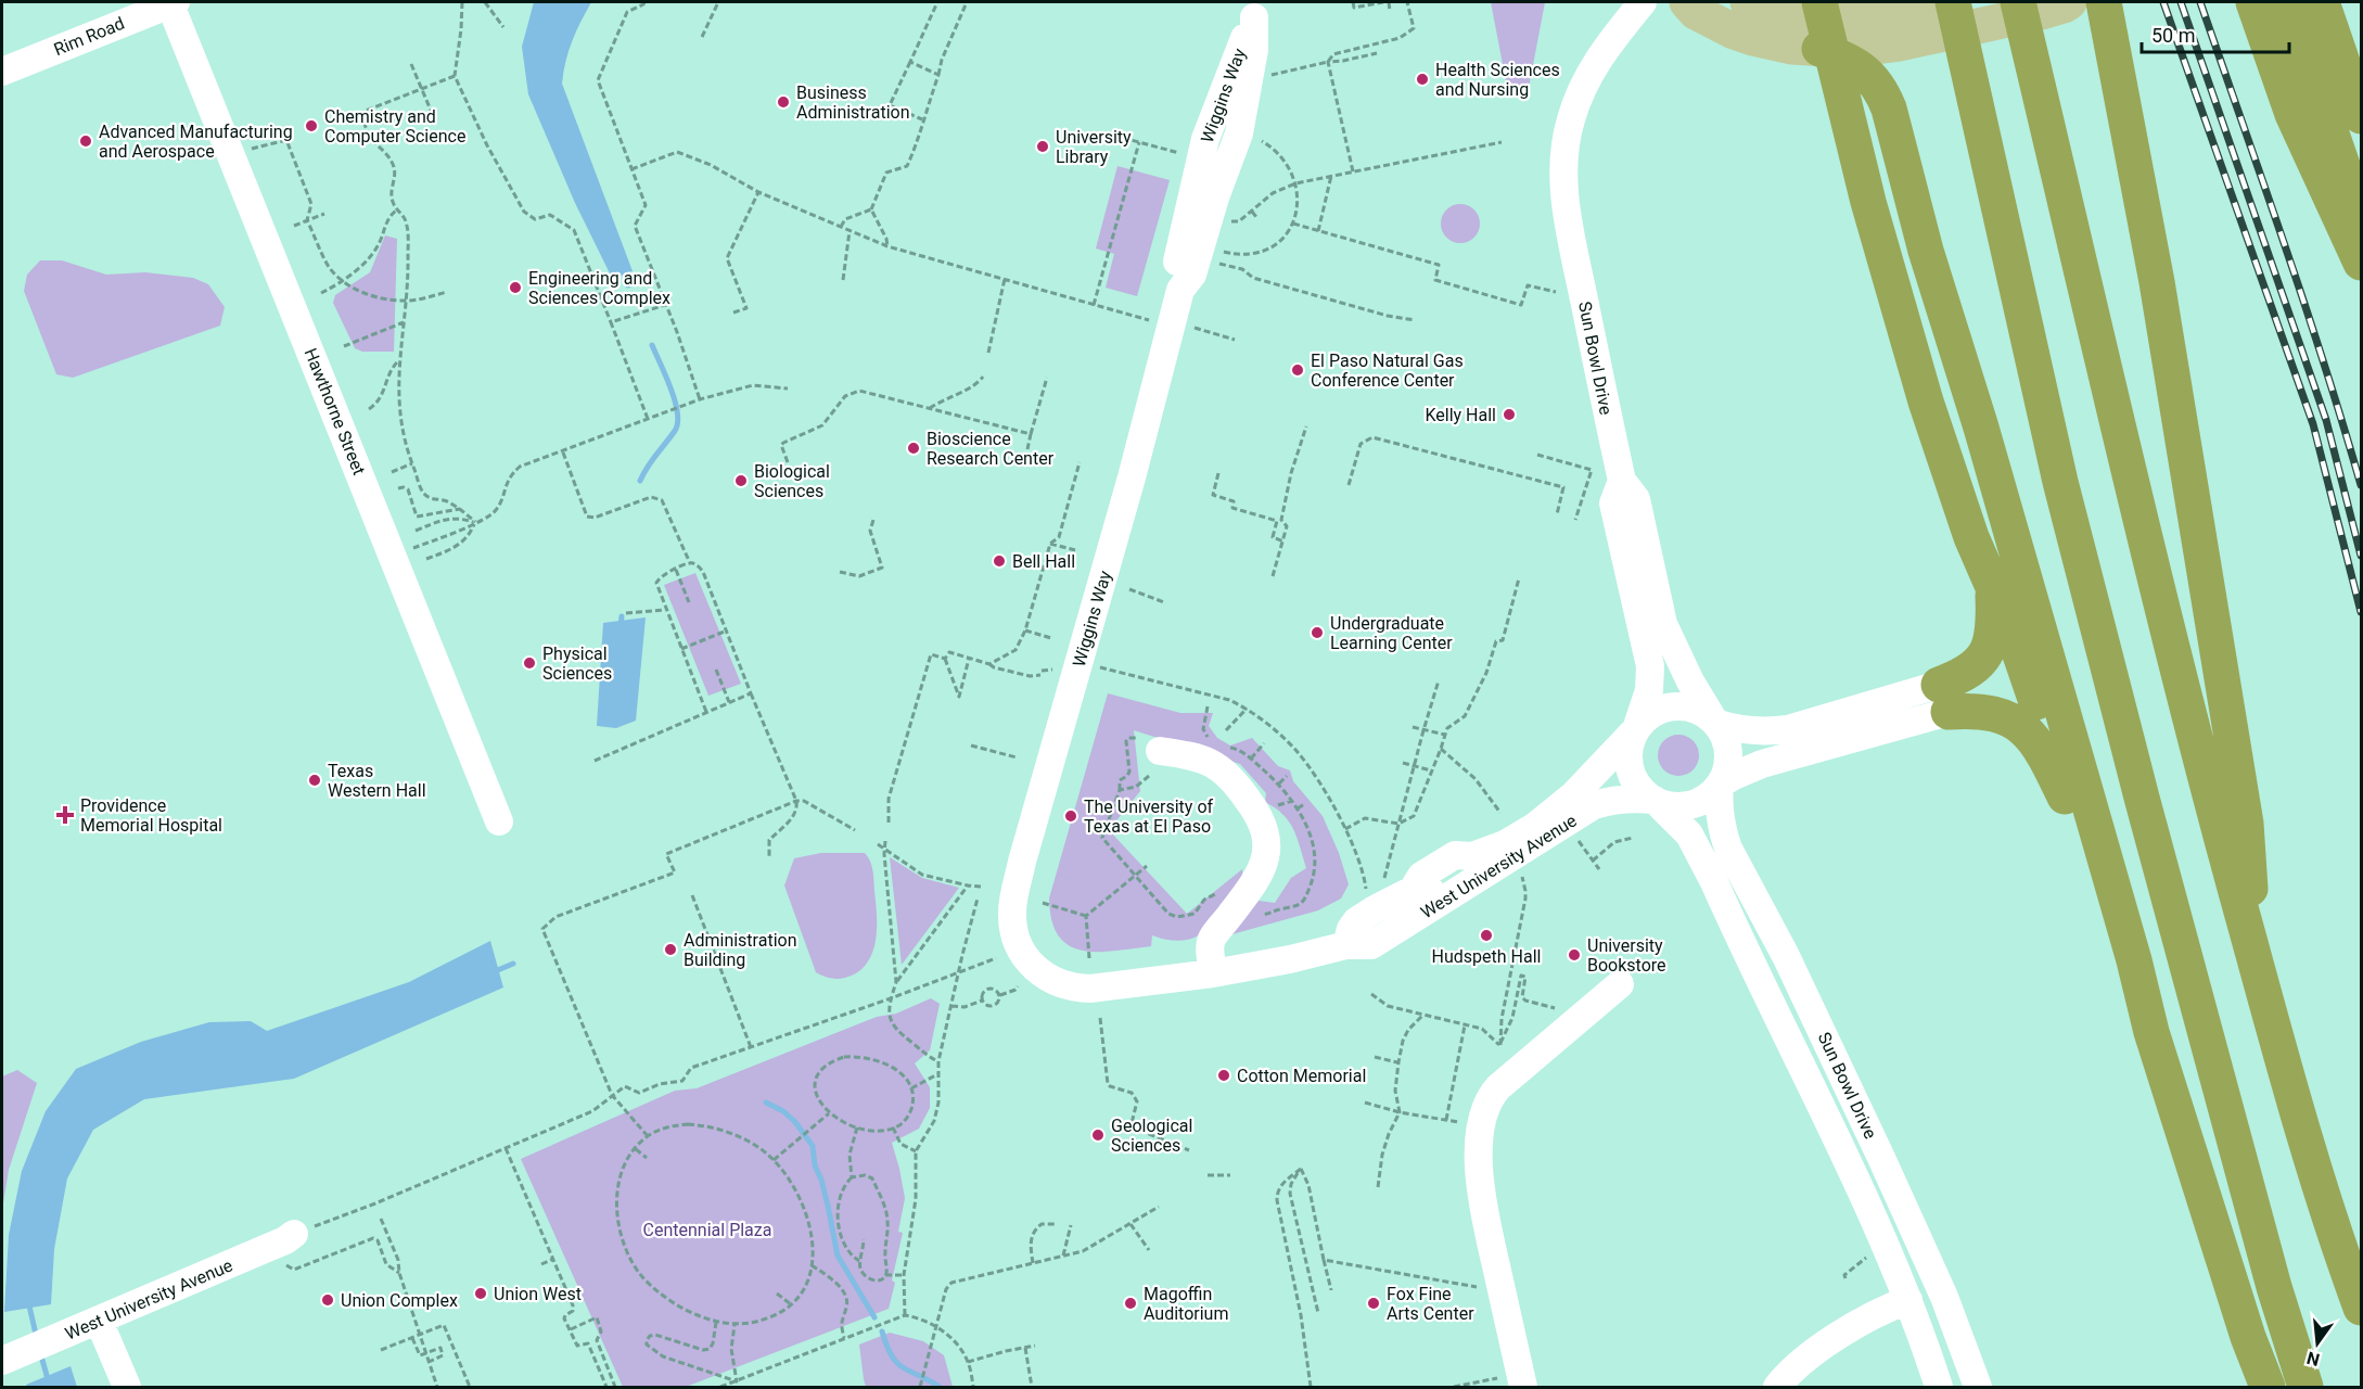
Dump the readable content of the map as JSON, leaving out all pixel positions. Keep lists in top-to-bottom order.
{
  "streets": {
    "street": [
      "Rim Road",
      "Wiggins Way",
      "Sun Bowl Drive",
      "Hawthorne Street",
      "West University Avenue"
    ]
  },
  "crossings": [
    ["Rim Road", "Hawthorne Street"],
    ["Wiggins Way", "West University Avenue"],
    ["Sun Bowl Drive", "West University Avenue"]
  ],
  "parks": ["Centennial Plaza"],
  "places": {
    "other": [
      "Health Sciences and Nursing",
      "Business Administration",
      "Chemistry and Computer Science",
      "Advanced Manufacturing and Aerospace",
      "University Library",
      "Engineering and Sciences Complex",
      "El Paso Natural Gas Conference Center",
      "Kelly Hall",
      "Bioscience Research Center",
      "Biological Sciences",
      "Bell Hall",
      "Undergraduate Learning Center",
      "Physical Sciences",
      "Texas Western Hall",
      "The University of Texas at El Paso",
      "Hudspeth Hall",
      "Administration Building",
      "University Bookstore",
      "Cotton Memorial",
      "Geological Sciences",
      "Union West",
      "Union Complex",
      "Magoffin Auditorium",
      "Fox Fine Arts Center"
    ],
    "health": ["Providence Memorial Hospital"]
  },
  "scale_bar": "50 m",
  "north": "bottom"
}
